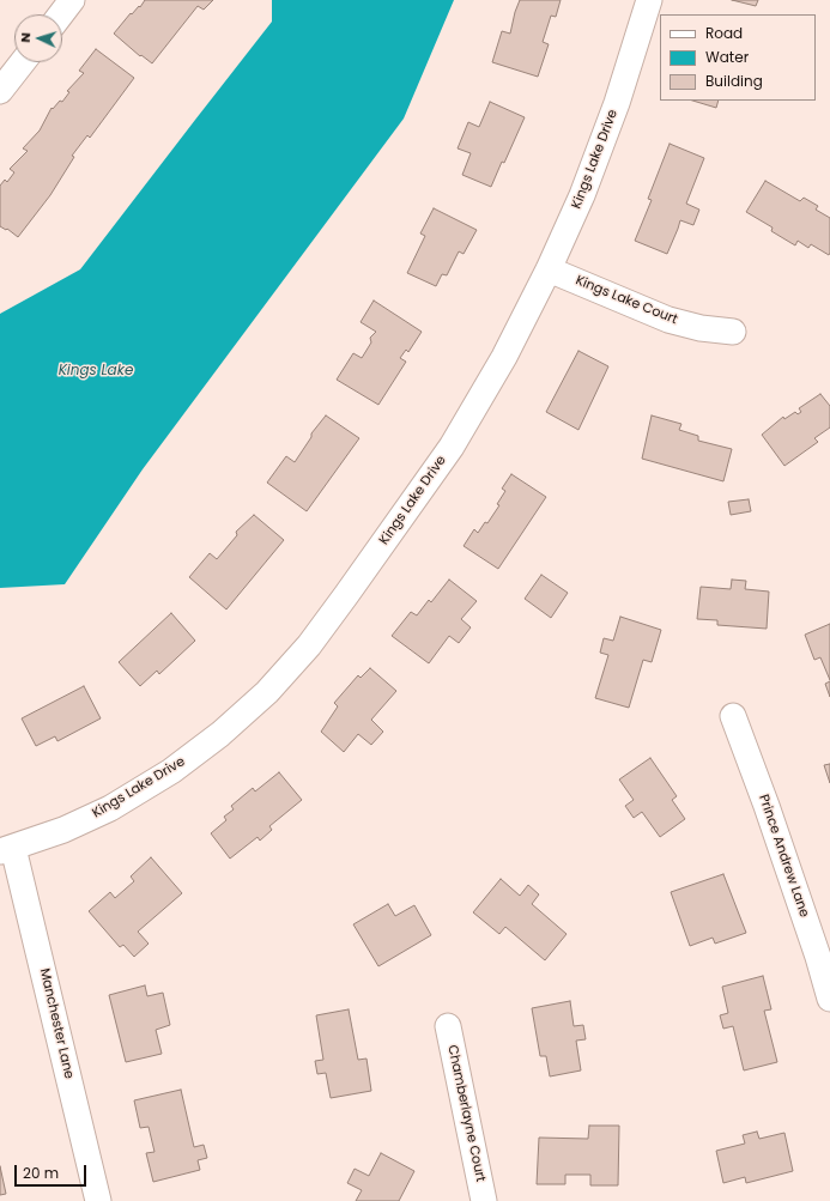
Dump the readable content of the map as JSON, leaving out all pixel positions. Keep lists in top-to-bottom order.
{
  "streets": {
    "street": [
      "Kings Lake Drive",
      "Kings Lake Court",
      "Prince Andrew Lane",
      "Manchester Lane",
      "Chamberlayne Court"
    ]
  },
  "crossings": [
    ["Kings Lake Drive", "Kings Lake Court"],
    ["Kings Lake Drive", "Manchester Lane"]
  ],
  "water": ["Kings Lake"],
  "legend": ["Road", "Water", "Building"],
  "scale_bar": "20 m",
  "north": "left"
}
